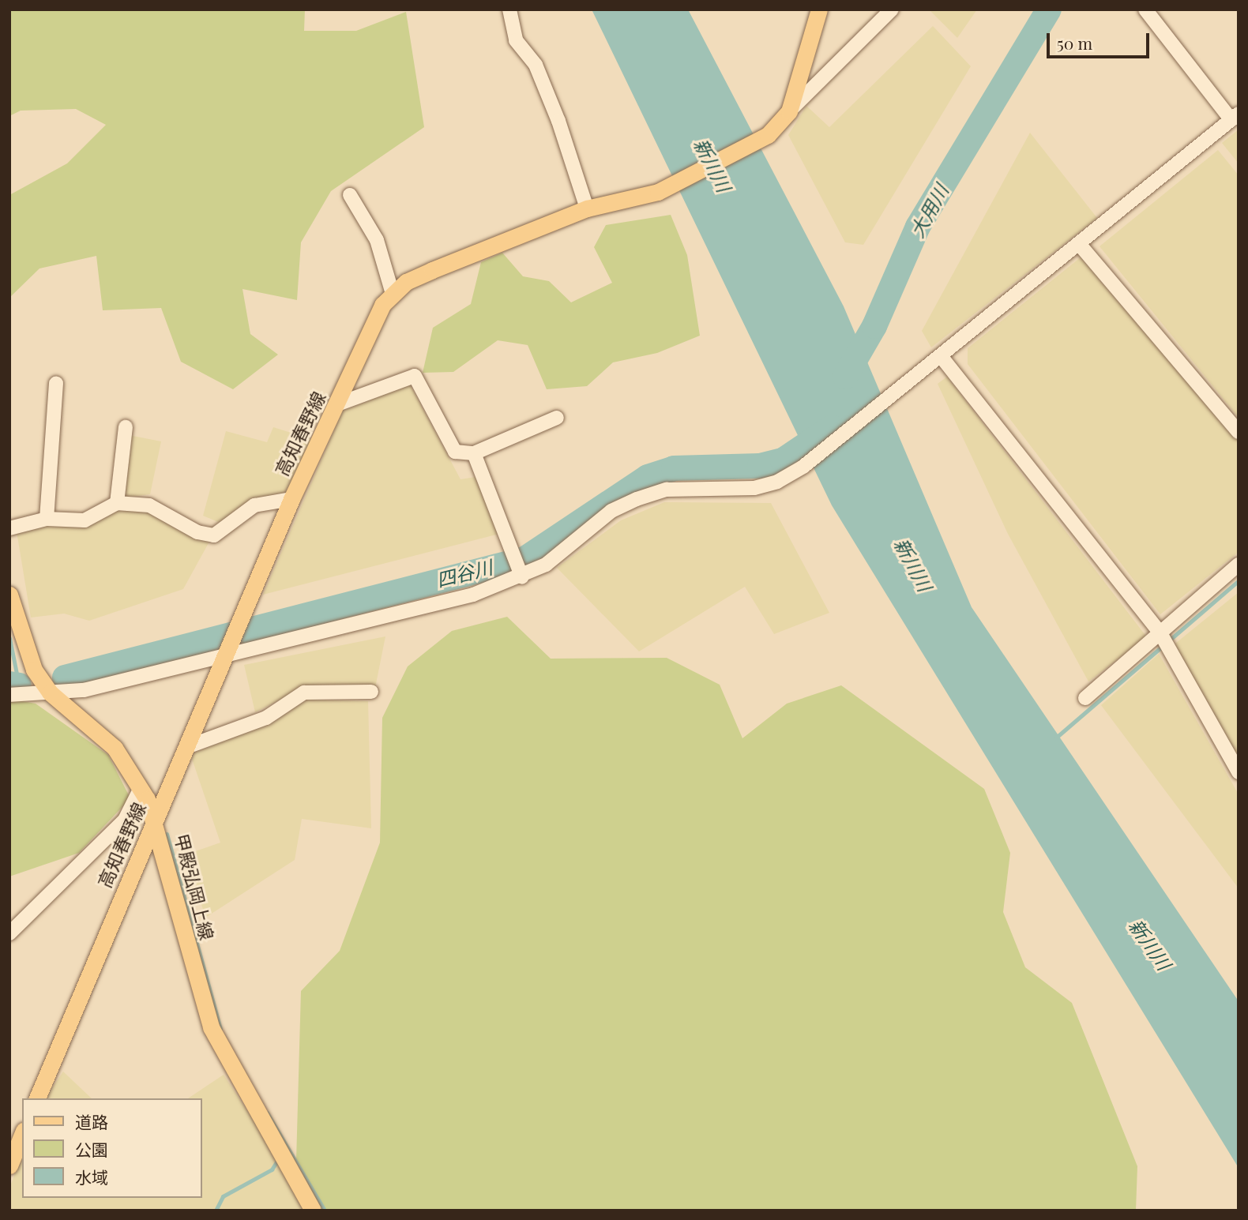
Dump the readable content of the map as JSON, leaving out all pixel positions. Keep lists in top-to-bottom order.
{
  "streets": {
    "main road": ["高知春野線", "甲殿弘岡上線"]
  },
  "crossings": [
    ["高知春野線", "甲殿弘岡上線"]
  ],
  "water": ["新川川", "大用川", "四谷川"],
  "legend": ["道路", "公園", "水域"],
  "scale_bar": "50 m"
}
